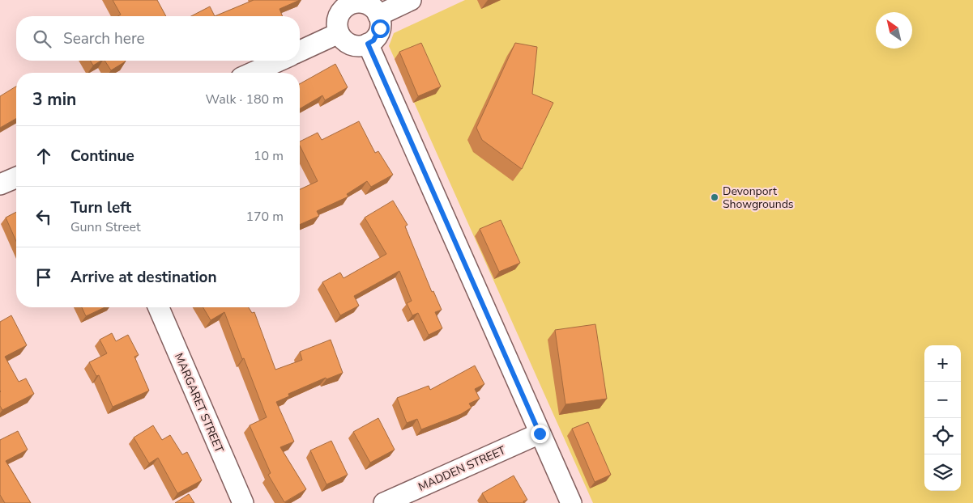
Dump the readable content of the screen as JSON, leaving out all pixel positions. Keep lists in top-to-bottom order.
{
  "streets": {
    "street": ["MARGARET STREET", "MADDEN STREET"]
  },
  "places": ["Devonport Showgrounds"],
  "north": "top left",
  "page": {
    "search": "Search here",
    "heading": ["3 min", "Walk · 180 m"],
    "list": [
      ["Continue", "10 m"],
      ["Turn left", "Gunn Street", "170 m"],
      "Arrive at destination"
    ],
    "map_buttons": ["+", "−"]
  }
}
